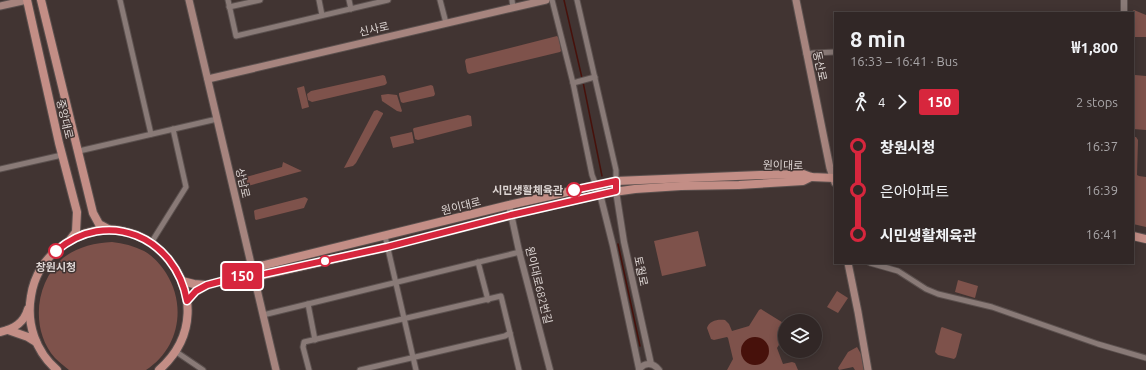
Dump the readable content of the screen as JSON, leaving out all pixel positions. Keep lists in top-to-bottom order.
{
  "streets": {
    "main road": [
      "신사로",
      "동산로",
      "중앙대로",
      "원이대로",
      "상남로"
    ],
    "street": ["토월로", "원이대로682번길"]
  },
  "crossings": [
    ["신사로", "상남로"],
    ["동산로", "원이대로"],
    ["원이대로", "상남로"],
    ["원이대로", "토월로"],
    ["원이대로", "원이대로682번길"]
  ],
  "places": ["시민생활체육관", "창원시청"],
  "lines": ["bus line 150"],
  "page": {
    "on_map": "150",
    "heading": ["8 min", "16:33 – 16:41 · Bus", "₩1,800"],
    "legs": ["4", "150", "2 stops"],
    "list": [
      {
        "name": "창원시청",
        "value": "16:37"
      },
      {
        "name": "은아아파트",
        "value": "16:39"
      },
      {
        "name": "시민생활체육관",
        "value": "16:41"
      }
    ]
  }
}
